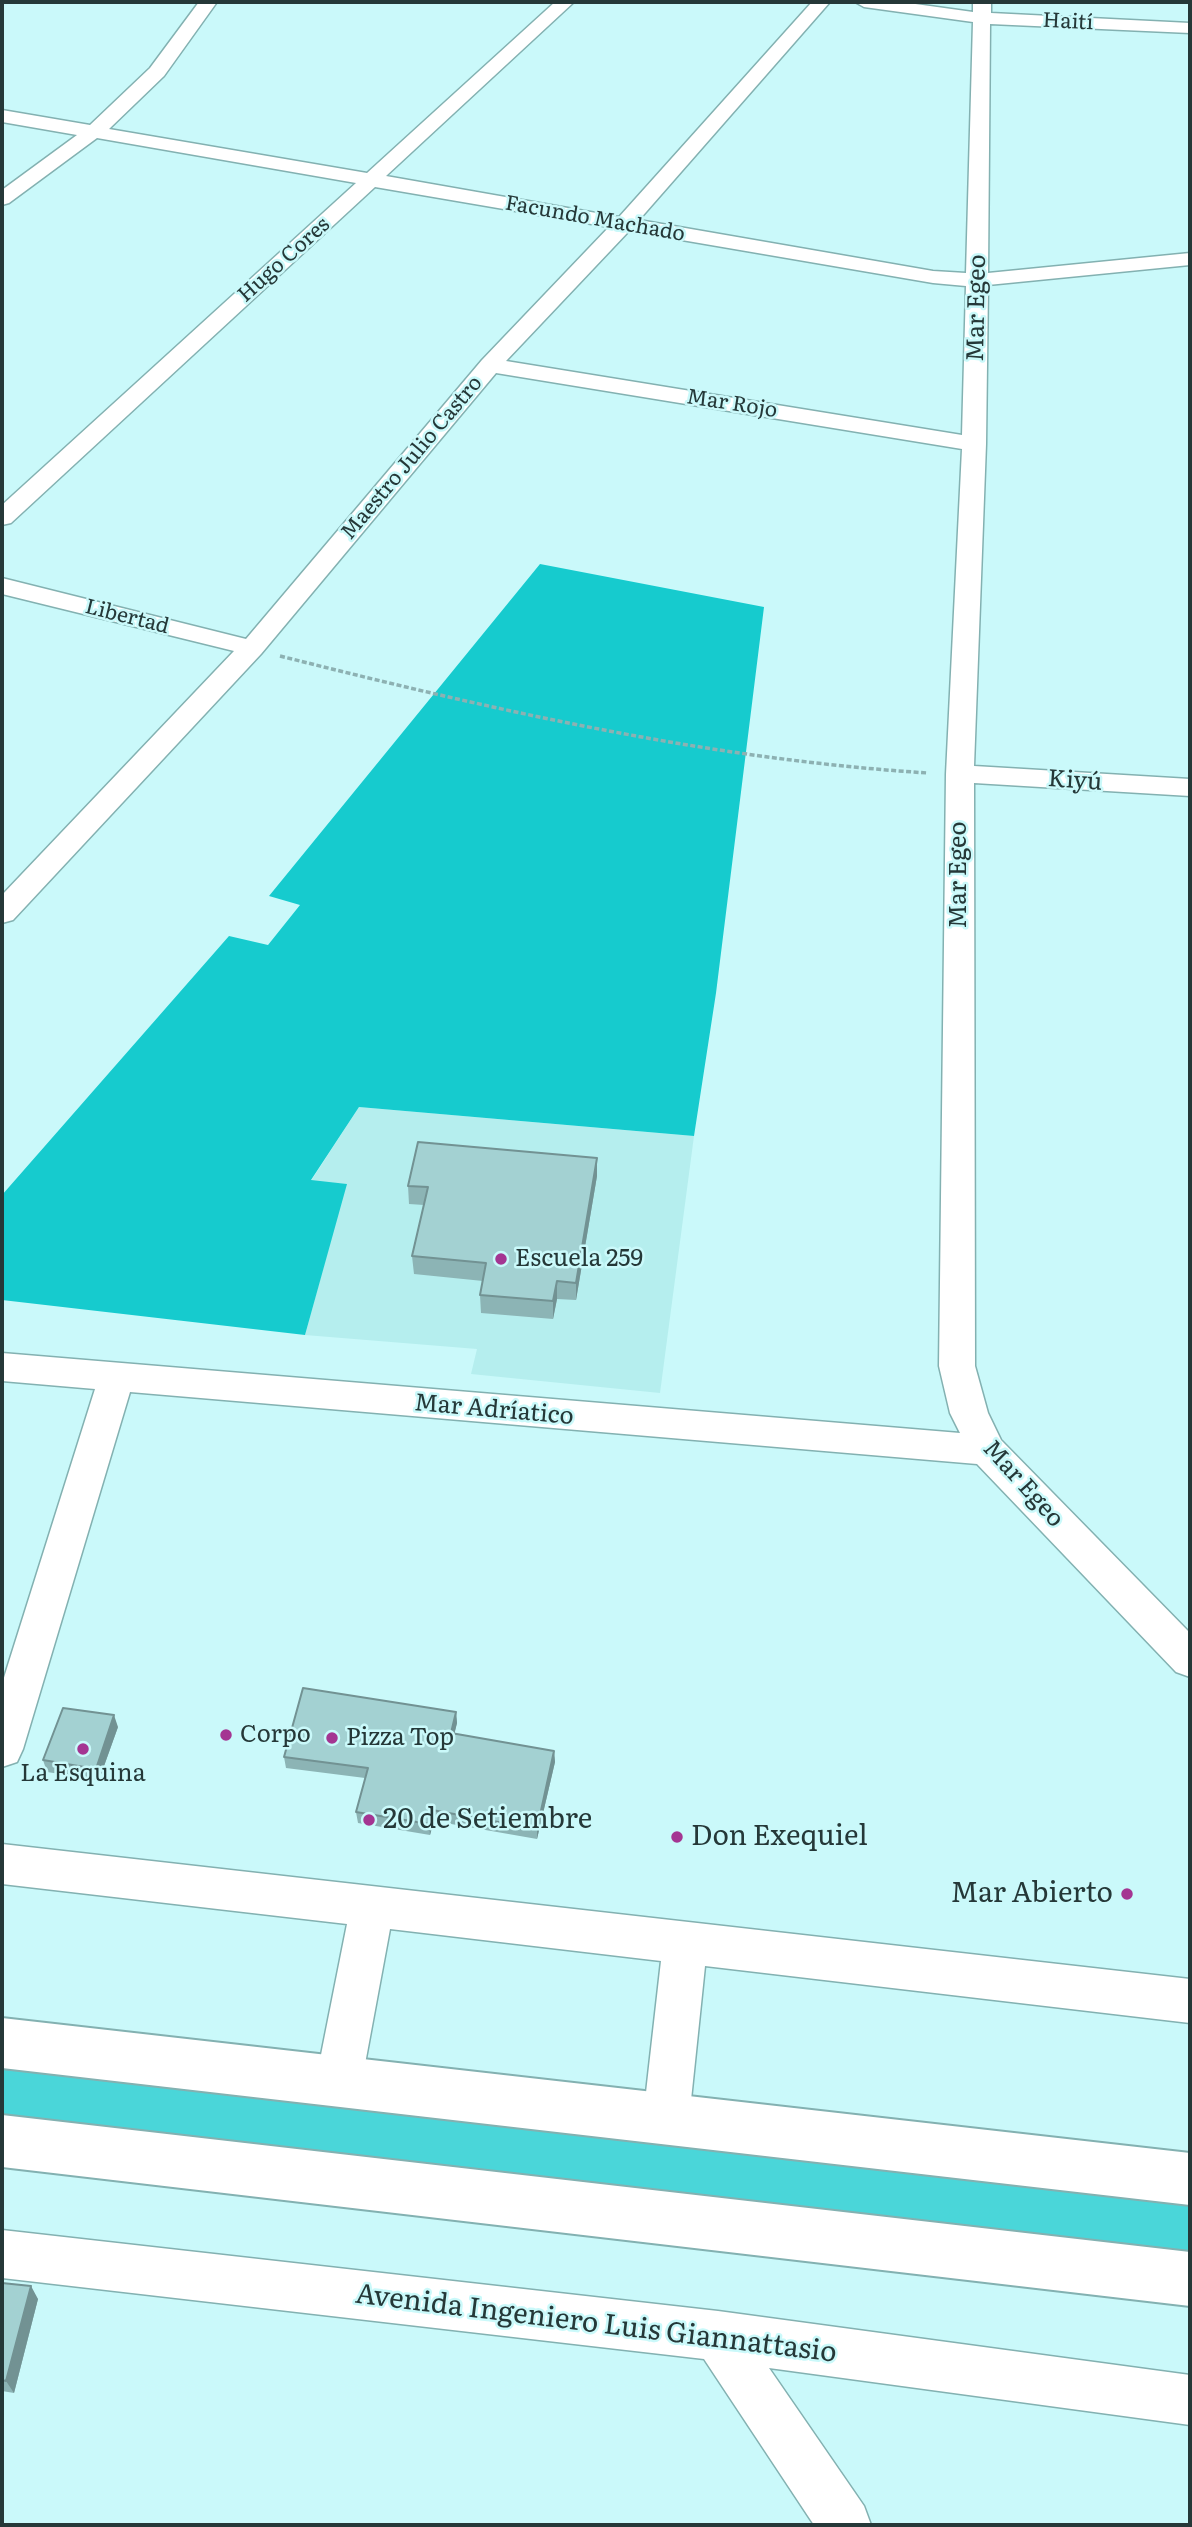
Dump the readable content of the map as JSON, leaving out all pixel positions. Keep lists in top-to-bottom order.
{
  "streets": {
    "street": [
      "Haití",
      "Facundo Machado",
      "Hugo Cores",
      "Mar Egeo",
      "Mar Rojo",
      "Maestro Julio Castro",
      "Libertad",
      "Kiyú",
      "Mar Adríatico",
      "Avenida Ingeniero Luis Giannattasio"
    ]
  },
  "crossings": [
    ["Haití", "Mar Egeo"],
    ["Facundo Machado", "Hugo Cores"],
    ["Facundo Machado", "Mar Egeo"],
    ["Facundo Machado", "Maestro Julio Castro"],
    ["Mar Egeo", "Mar Rojo"],
    ["Mar Egeo", "Kiyú"],
    ["Mar Egeo", "Mar Adríatico"],
    ["Mar Rojo", "Maestro Julio Castro"],
    ["Maestro Julio Castro", "Libertad"]
  ],
  "places": [
    "Escuela 259",
    "Corpo",
    "Pizza Top",
    "La Esquina",
    "20 de Setiembre",
    "Don Exequiel",
    "Mar Abierto"
  ]
}
